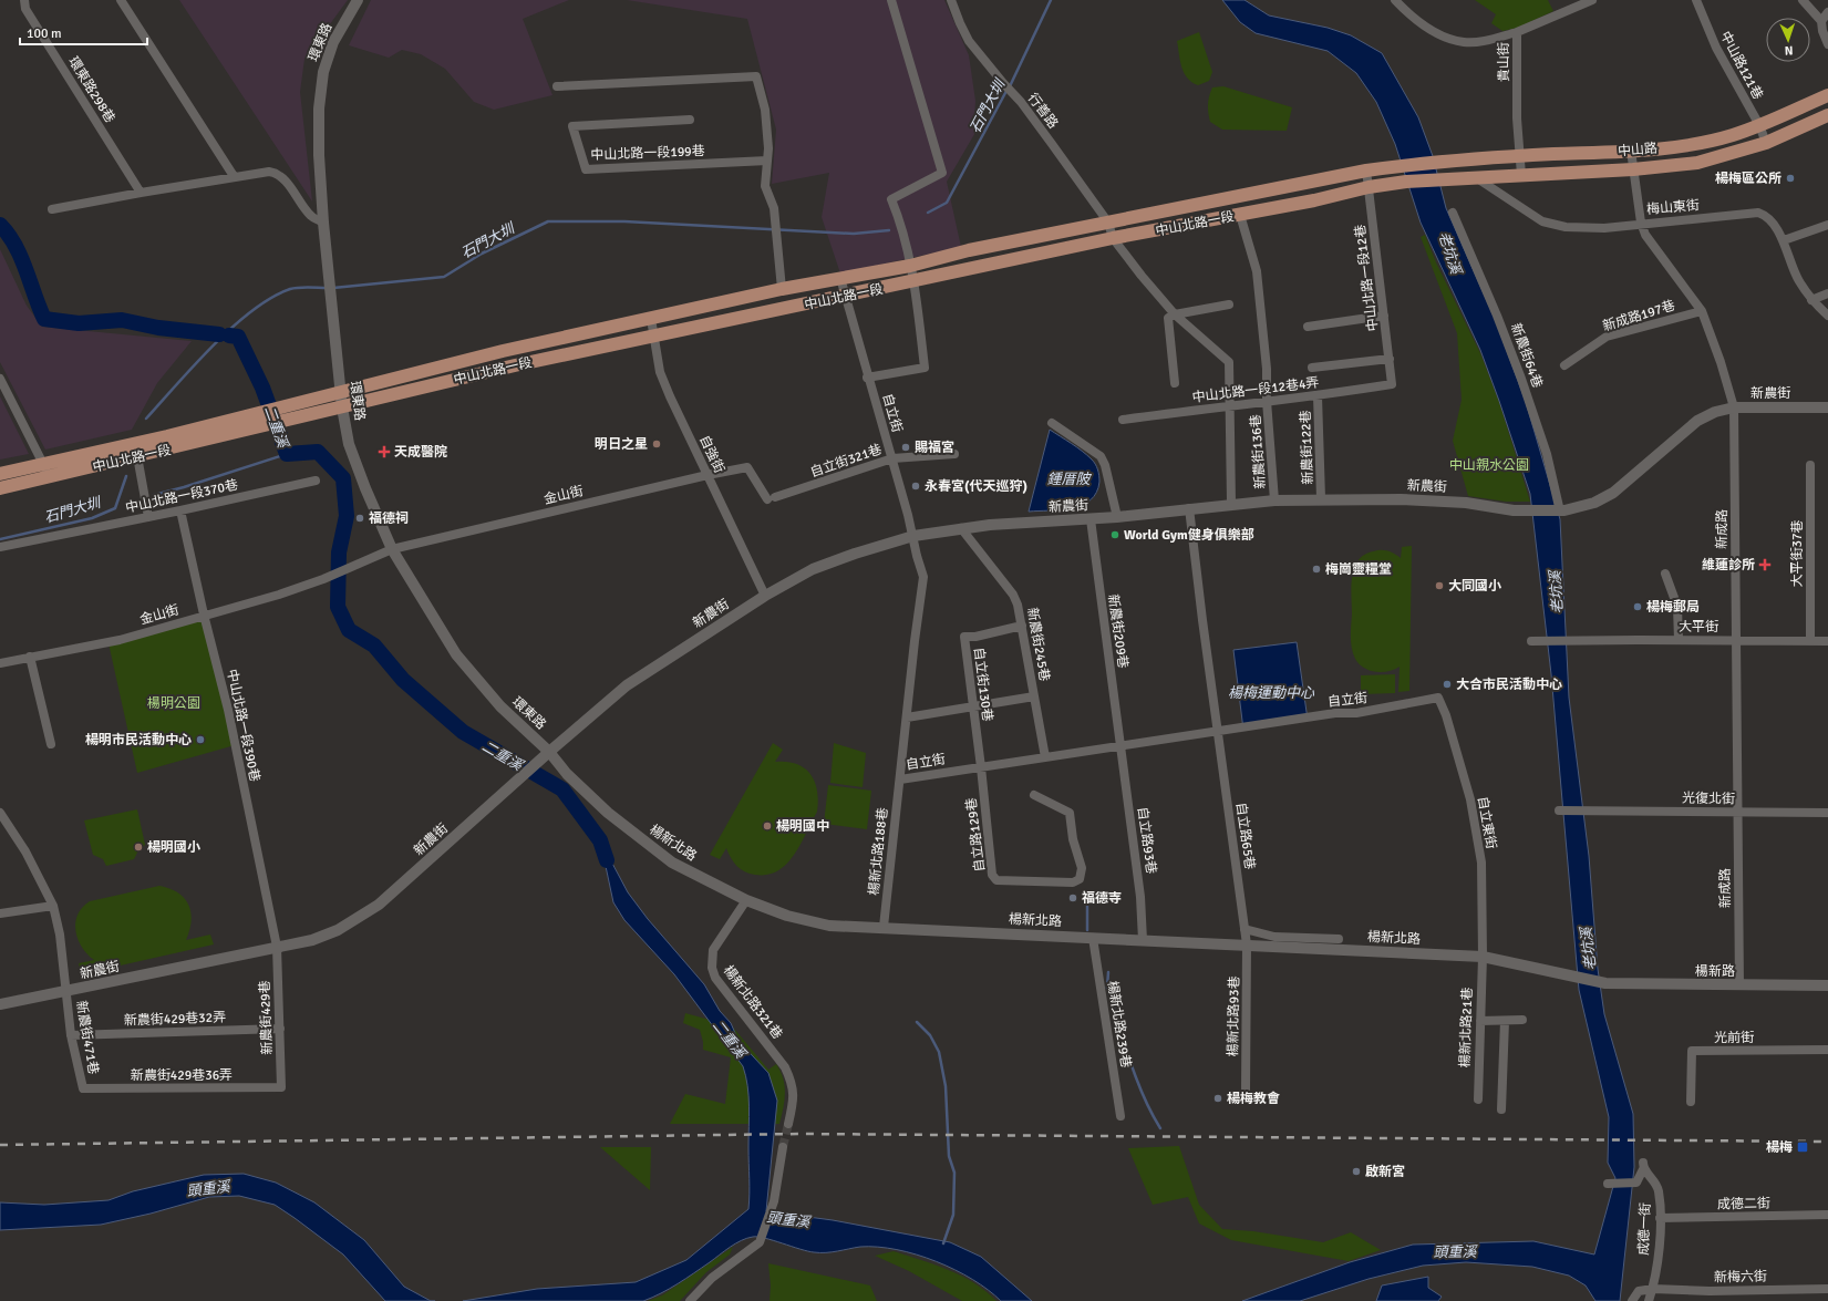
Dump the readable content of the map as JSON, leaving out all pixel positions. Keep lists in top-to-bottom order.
{
  "streets": {
    "main road": ["中山路", "中山北路一段"],
    "street": [
      "環東路",
      "貴山街",
      "中山路121巷",
      "環東路298巷",
      "行善路",
      "中山北路一段199巷",
      "梅山東街",
      "中山北路一段12巷",
      "新成路197巷",
      "新農街64巷",
      "中山北路一段12巷4弄",
      "新農街",
      "自立街",
      "新農街122巷",
      "新農街136巷",
      "自強街",
      "自立街321巷",
      "金山街",
      "中山北路一段370巷",
      "新成路",
      "大平街37巷",
      "大平街",
      "新農街209巷",
      "新農街245巷",
      "自立街130巷",
      "中山北路一段390巷",
      "光復北街",
      "自立東街",
      "自立路129巷",
      "自立路65巷",
      "自立路93巷",
      "楊新北路",
      "楊新北路188巷",
      "楊新路",
      "楊新北路321巷",
      "楊新北路93巷",
      "新農街429巷",
      "新農街429巷32弄",
      "楊新北路239巷",
      "楊新北路21巷",
      "新農街471巷",
      "光前街",
      "新農街429巷36弄",
      "成德二街",
      "成德一街",
      "新梅六街"
    ]
  },
  "crossings": [
    ["環東路", "中山北路一段"],
    ["環東路", "新農街"],
    ["環東路", "金山街"],
    ["環東路", "楊新北路"],
    ["貴山街", "中山路"],
    ["中山路121巷", "中山路"],
    ["行善路", "中山北路一段"],
    ["中山路", "梅山東街"],
    ["中山路", "中山北路一段"],
    ["中山路", "新成路"],
    ["梅山東街", "新成路"],
    ["中山北路一段", "中山北路一段12巷"],
    ["中山北路一段", "自立街"],
    ["中山北路一段", "新農街136巷"],
    ["中山北路一段", "自強街"],
    ["中山北路一段12巷", "中山北路一段12巷4弄"],
    ["新成路197巷", "新成路"],
    ["新農街64巷", "新農街"],
    ["中山北路一段12巷4弄", "新農街122巷"],
    ["中山北路一段12巷4弄", "新農街136巷"],
    ["新農街", "自立街"],
    ["新農街", "新農街122巷"],
    ["新農街", "新農街136巷"],
    ["新農街", "自強街"],
    ["新農街", "新成路"],
    ["新農街", "新農街209巷"],
    ["新農街", "新農街245巷"],
    ["新農街", "中山北路一段390巷"],
    ["新農街", "自立路65巷"],
    ["新農街", "楊新北路"],
    ["新農街", "新農街429巷"],
    ["新農街", "新農街471巷"],
    ["自立街", "自立街321巷"],
    ["自立街", "新農街209巷"],
    ["自立街", "新農街245巷"],
    ["自立街", "自立街130巷"],
    ["自立街", "自立東街"],
    ["自立街", "自立路129巷"],
    ["自立街", "自立路65巷"],
    ["自立街", "自立路93巷"],
    ["自立街", "楊新北路188巷"],
    ["自強街", "金山街"],
    ["自立街321巷", "金山街"],
    ["金山街", "中山北路一段390巷"],
    ["中山北路一段370巷", "中山北路一段390巷"],
    ["新成路", "大平街"],
    ["新成路", "光復北街"],
    ["新成路", "楊新路"],
    ["大平街37巷", "大平街"],
    ["新農街209巷", "自立路93巷"],
    ["新農街245巷", "自立街130巷"],
    ["自立街130巷", "自立路129巷"],
    ["中山北路一段390巷", "新農街429巷"],
    ["自立東街", "楊新北路"],
    ["自立東街", "楊新北路21巷"],
    ["自立路65巷", "楊新北路"],
    ["自立路65巷", "楊新北路93巷"],
    ["自立路93巷", "楊新北路"],
    ["楊新北路", "楊新北路188巷"],
    ["楊新北路", "楊新路"],
    ["楊新北路", "楊新北路321巷"],
    ["楊新北路", "楊新北路93巷"],
    ["楊新北路", "楊新北路239巷"],
    ["楊新北路", "楊新北路21巷"],
    ["新農街429巷", "新農街429巷32弄"],
    ["新農街429巷", "新農街429巷36弄"],
    ["新農街429巷32弄", "新農街471巷"],
    ["新農街471巷", "新農街429巷36弄"],
    ["成德二街", "成德一街"],
    ["成德一街", "新梅六街"]
  ],
  "water": [
    "石門大圳",
    "老坑溪",
    "二重溪",
    "鍾厝陂",
    "楊梅運動中心",
    "頭重溪"
  ],
  "parks": ["中山親水公園", "楊明公園"],
  "places": {
    "other": [
      "楊梅區公所",
      "明日之星",
      "賜福宮",
      "永春宮(代天巡狩)",
      "福德祠",
      "World Gym健身俱樂部",
      "梅崗靈糧堂",
      "大同國小",
      "楊梅郵局",
      "大合市民活動中心",
      "楊明市民活動中心",
      "楊明國中",
      "楊明國小",
      "福德寺",
      "楊梅教會",
      "啟新宮"
    ],
    "health": ["天成醫院", "維蓮診所"],
    "transit": ["楊梅"]
  },
  "scale_bar": "100 m",
  "north": "bottom"
}
